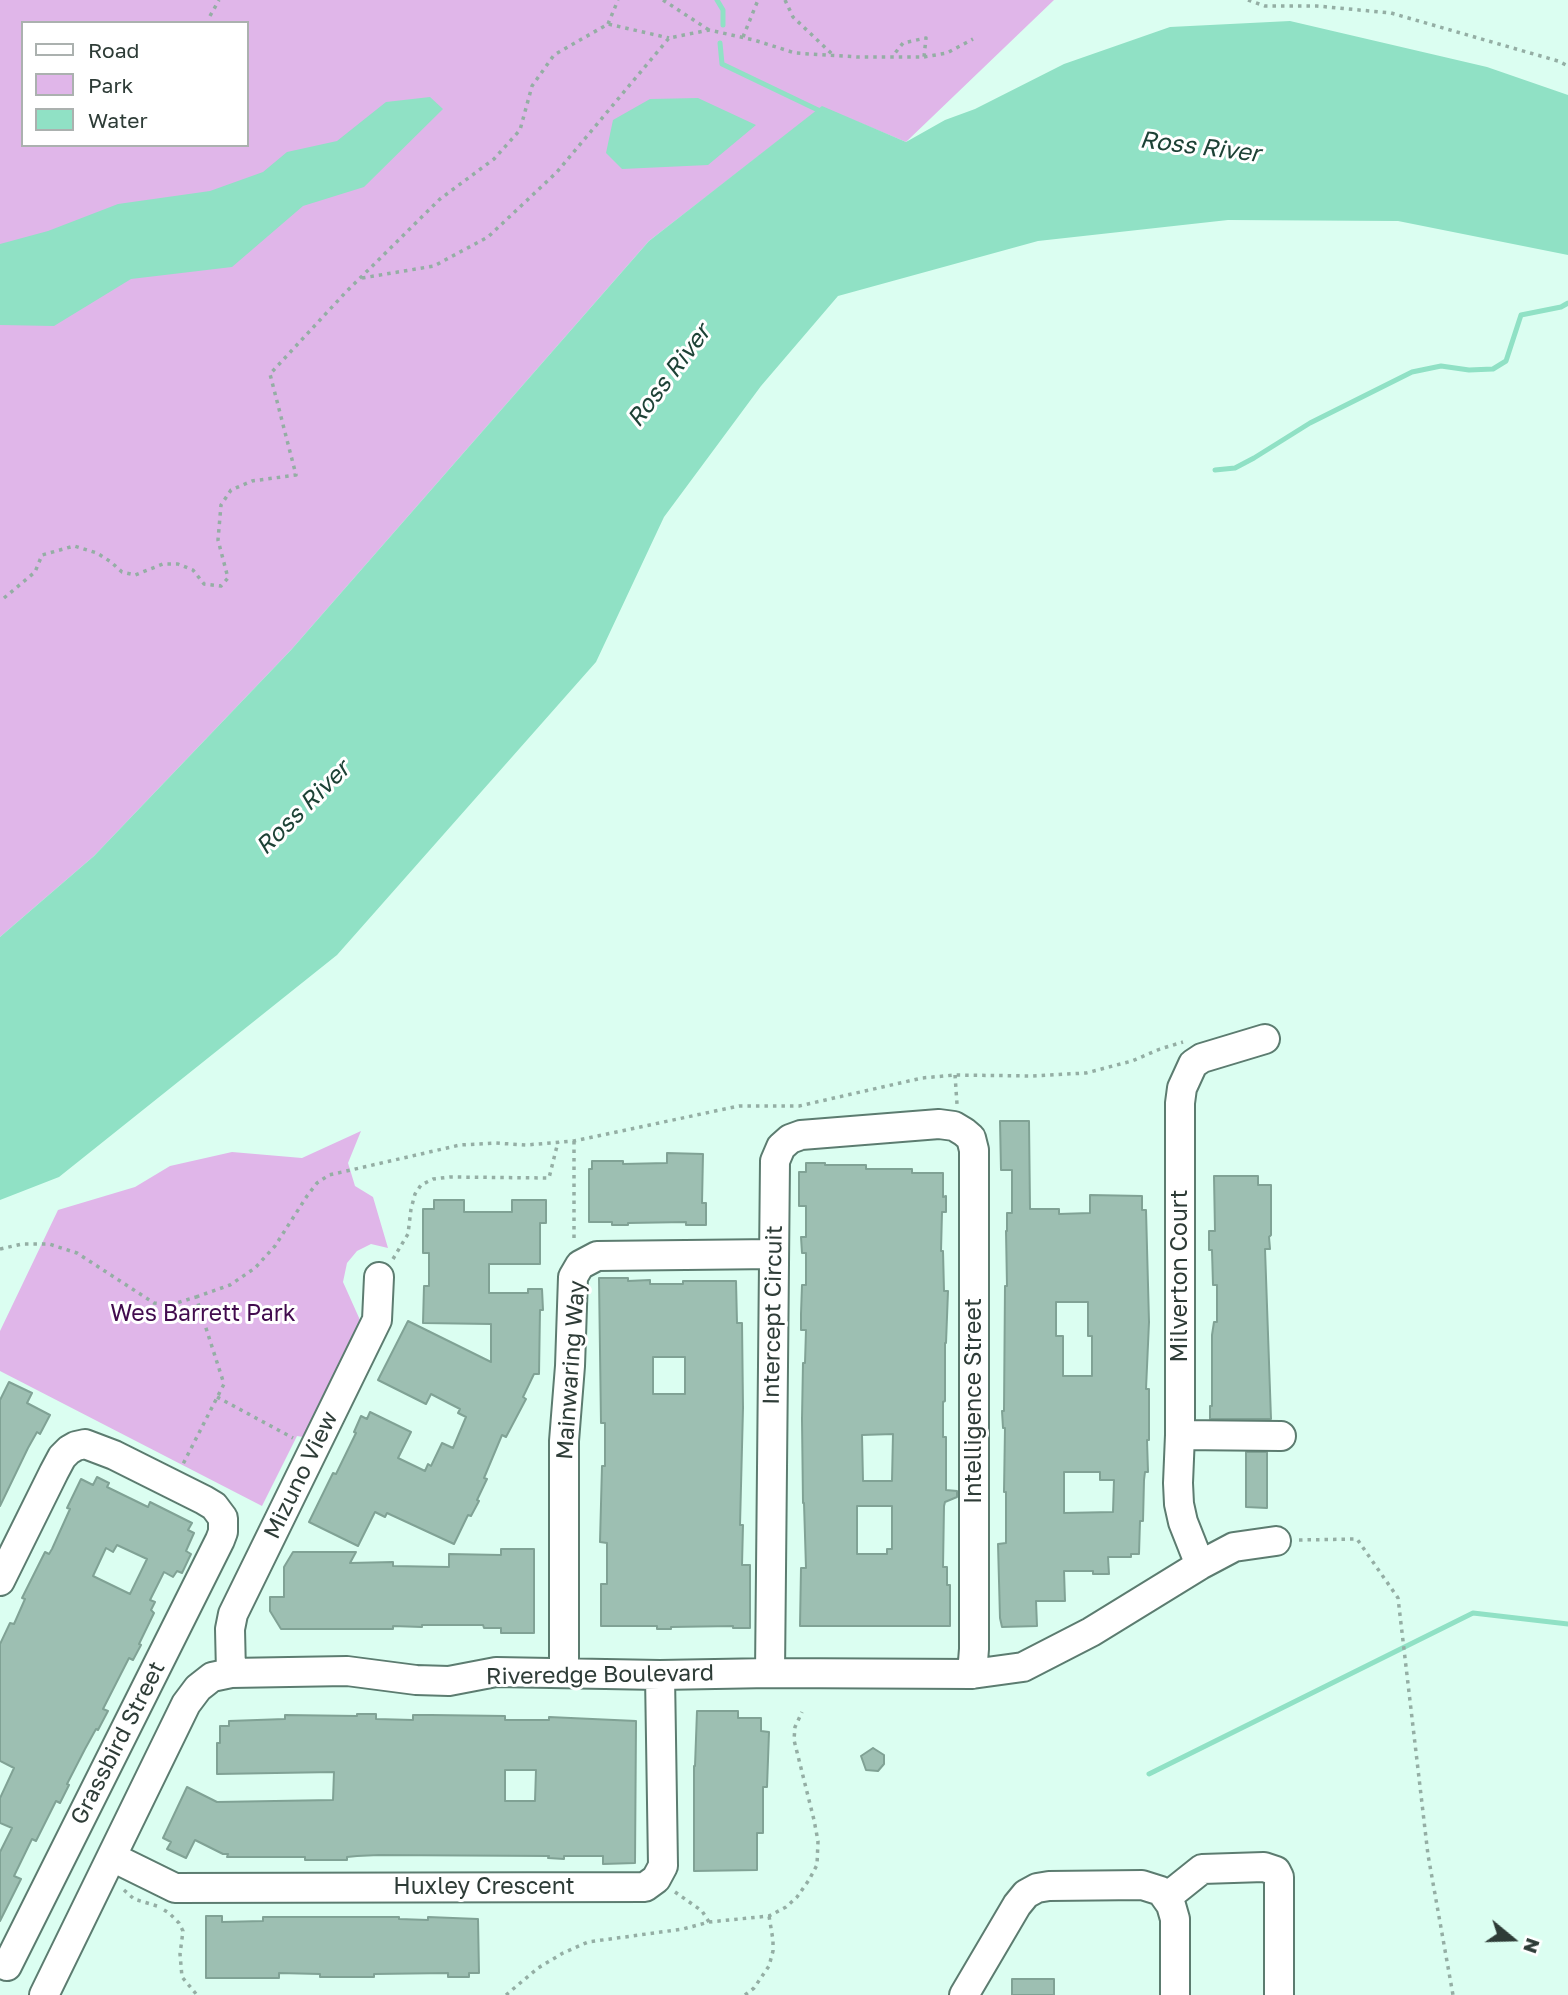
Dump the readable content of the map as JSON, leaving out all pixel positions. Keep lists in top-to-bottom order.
{
  "streets": {
    "street": [
      "Milverton Court",
      "Intercept Circuit",
      "Mainwaring Way",
      "Intelligence Street",
      "Mizuno View",
      "Riveredge Boulevard",
      "Grassbird Street",
      "Huxley Crescent"
    ]
  },
  "crossings": [
    ["Milverton Court", "Riveredge Boulevard"],
    ["Intercept Circuit", "Mainwaring Way"],
    ["Intercept Circuit", "Intelligence Street"],
    ["Intercept Circuit", "Riveredge Boulevard"],
    ["Mainwaring Way", "Riveredge Boulevard"],
    ["Intelligence Street", "Riveredge Boulevard"],
    ["Mizuno View", "Riveredge Boulevard"],
    ["Riveredge Boulevard", "Huxley Crescent"]
  ],
  "water": ["Ross River"],
  "parks": ["Wes Barrett Park"],
  "legend": ["Road", "Park", "Water"],
  "north": "right"
}
